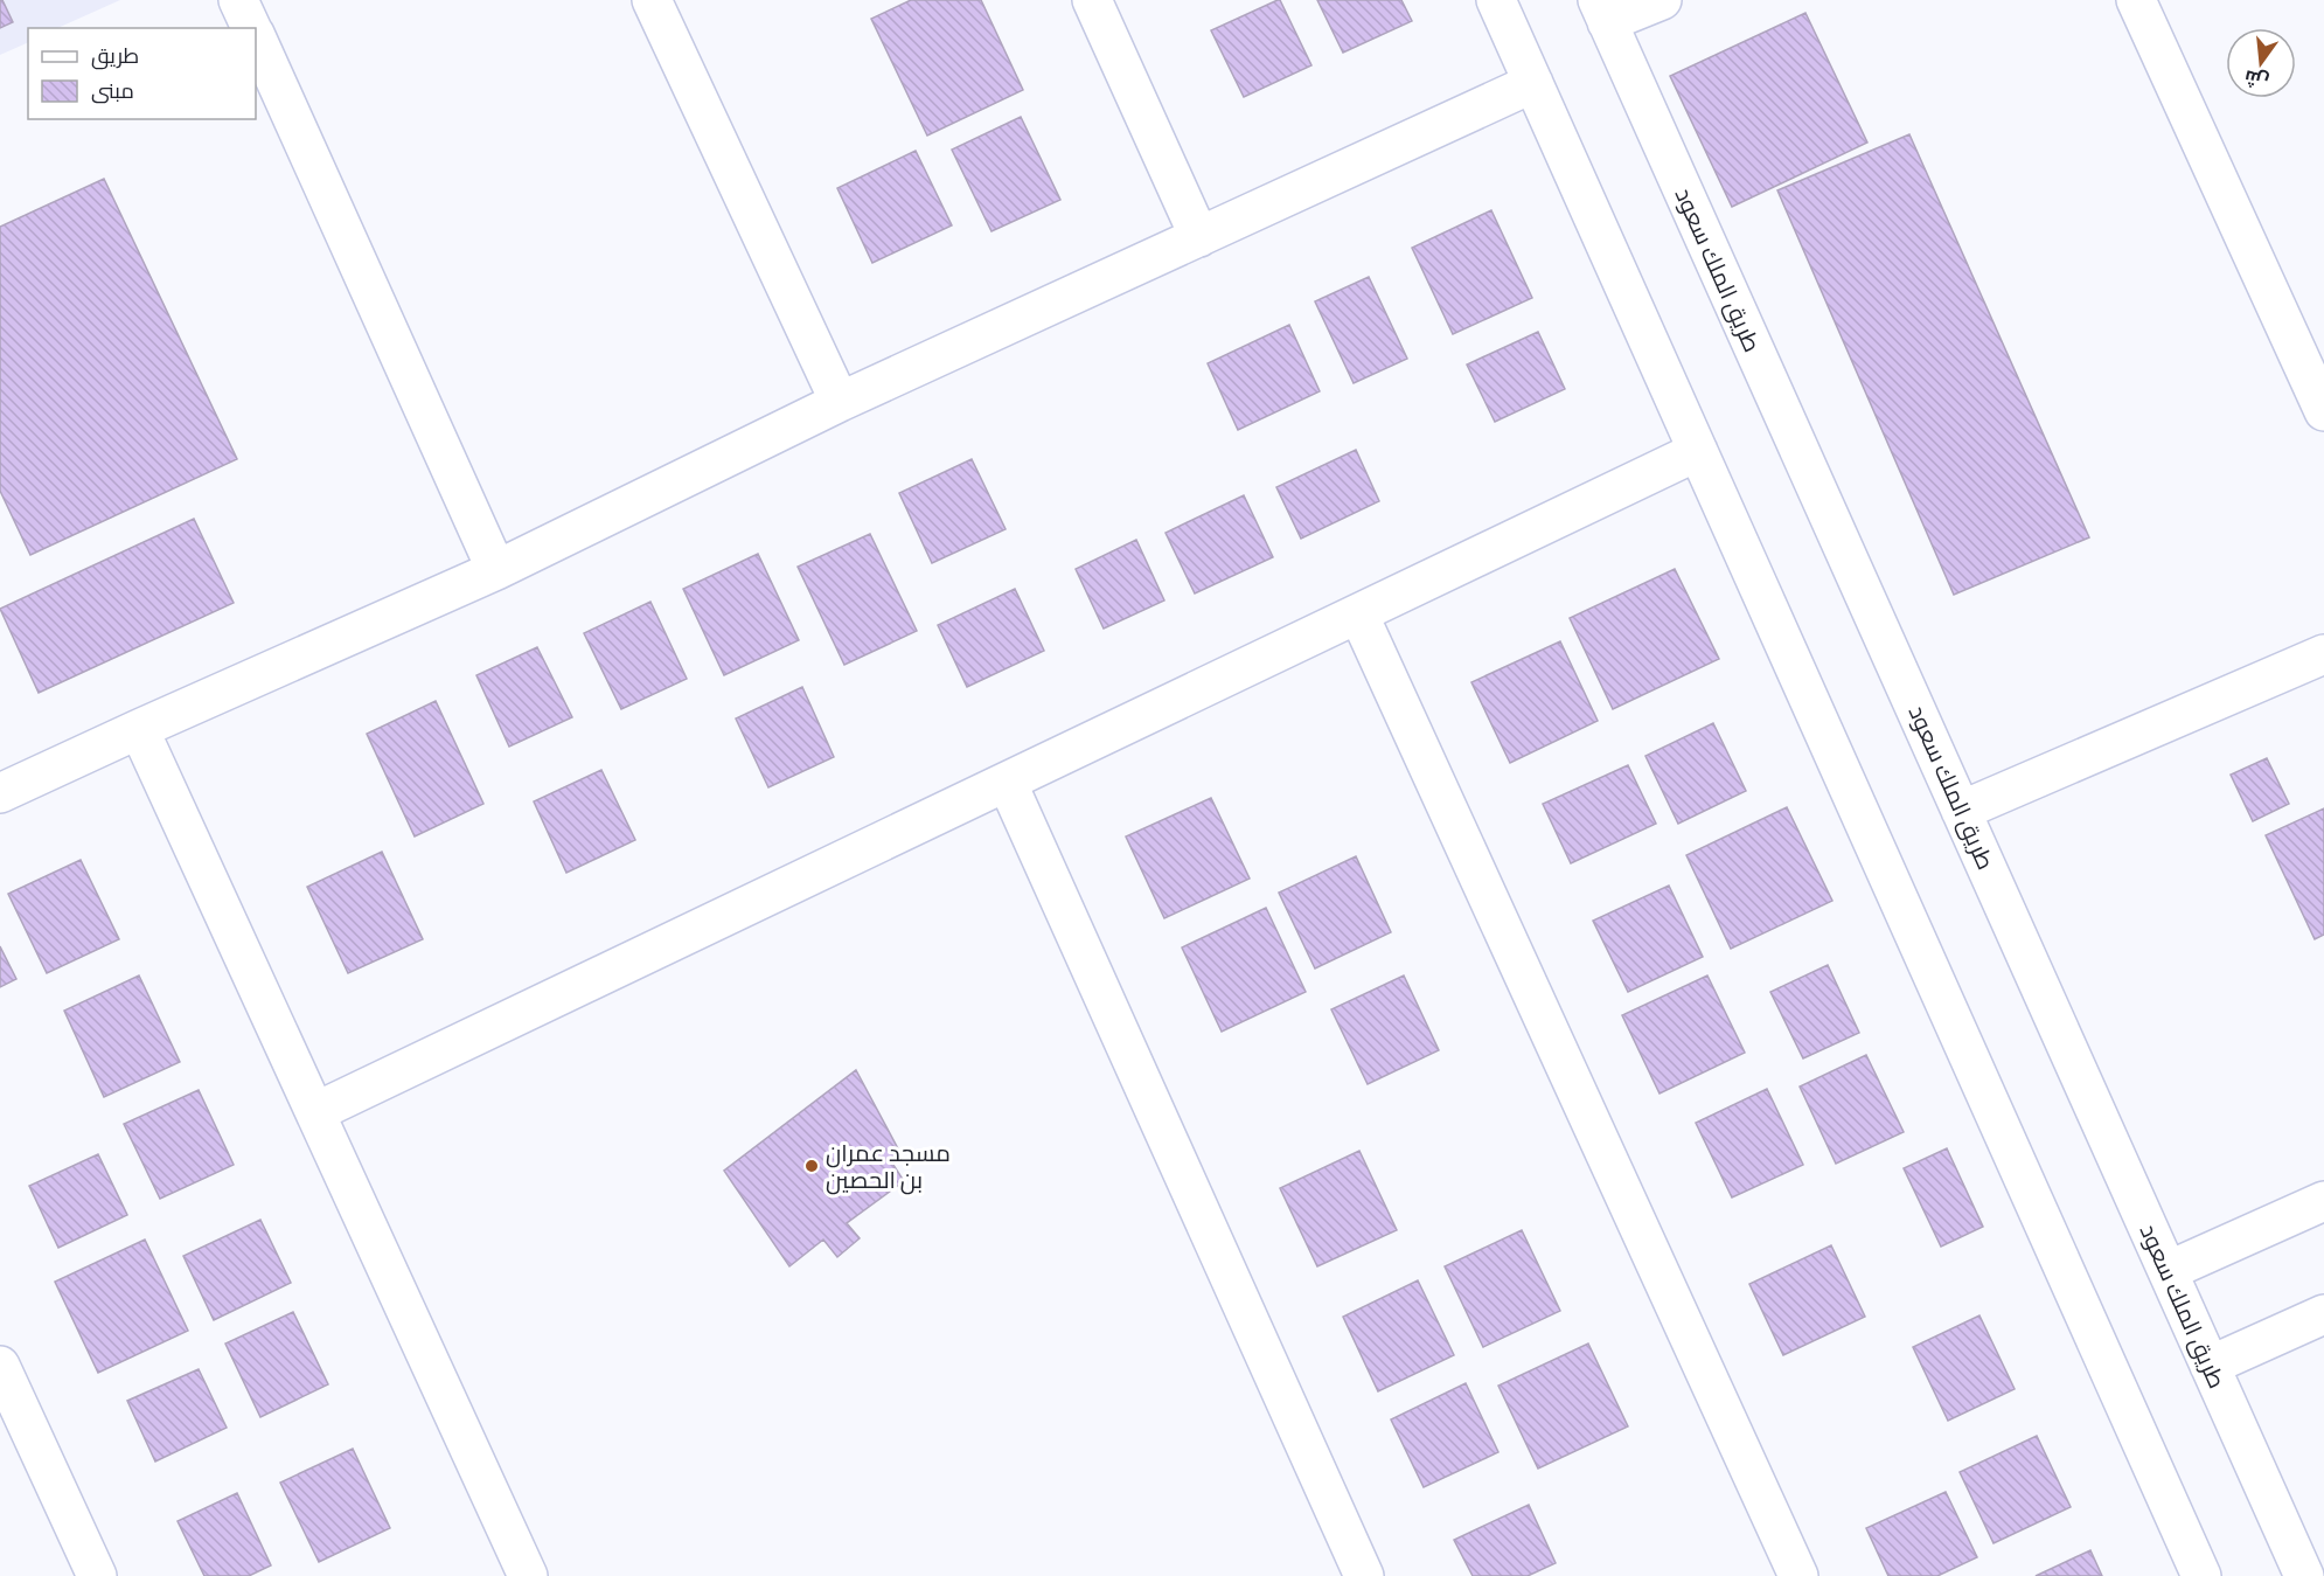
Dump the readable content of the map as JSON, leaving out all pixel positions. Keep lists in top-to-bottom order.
{
  "streets": {
    "street": ["طريق الملك سعود"]
  },
  "places": ["مسجد عمران بن الحصين"],
  "legend": ["طريق", "مبنى"],
  "north": "bottom"
}
